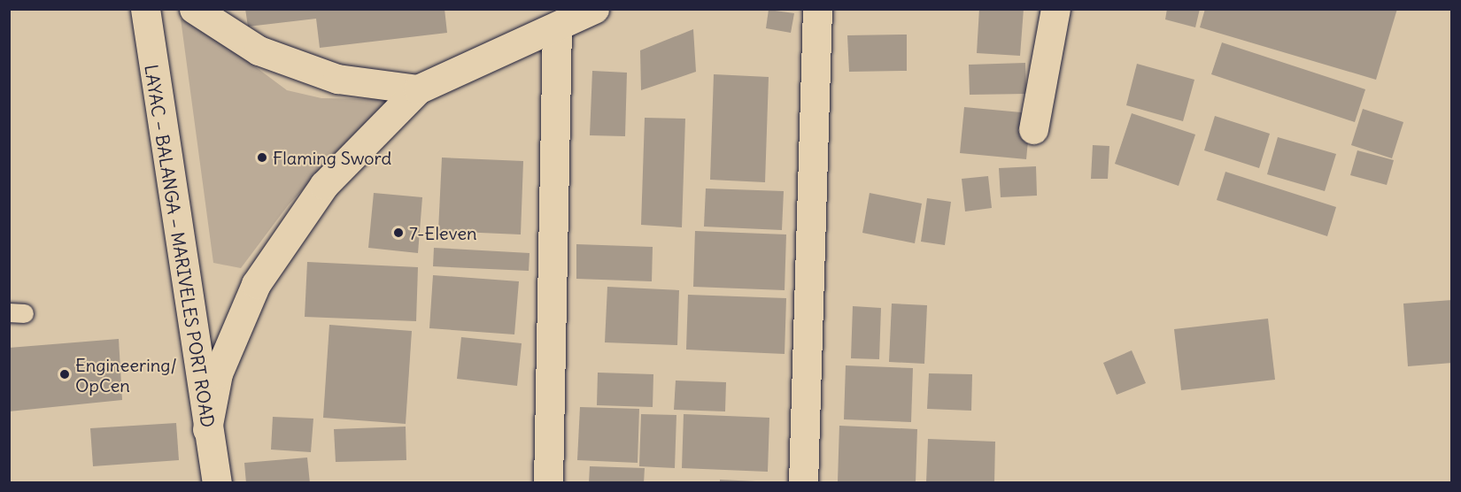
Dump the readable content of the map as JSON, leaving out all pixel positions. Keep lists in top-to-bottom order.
{
  "streets": {
    "main road": ["LAYAC – BALANGA – MARIVELES PORT ROAD"]
  },
  "places": ["Flaming Sword", "7-Eleven", "Engineering/ OpCen"]
}
